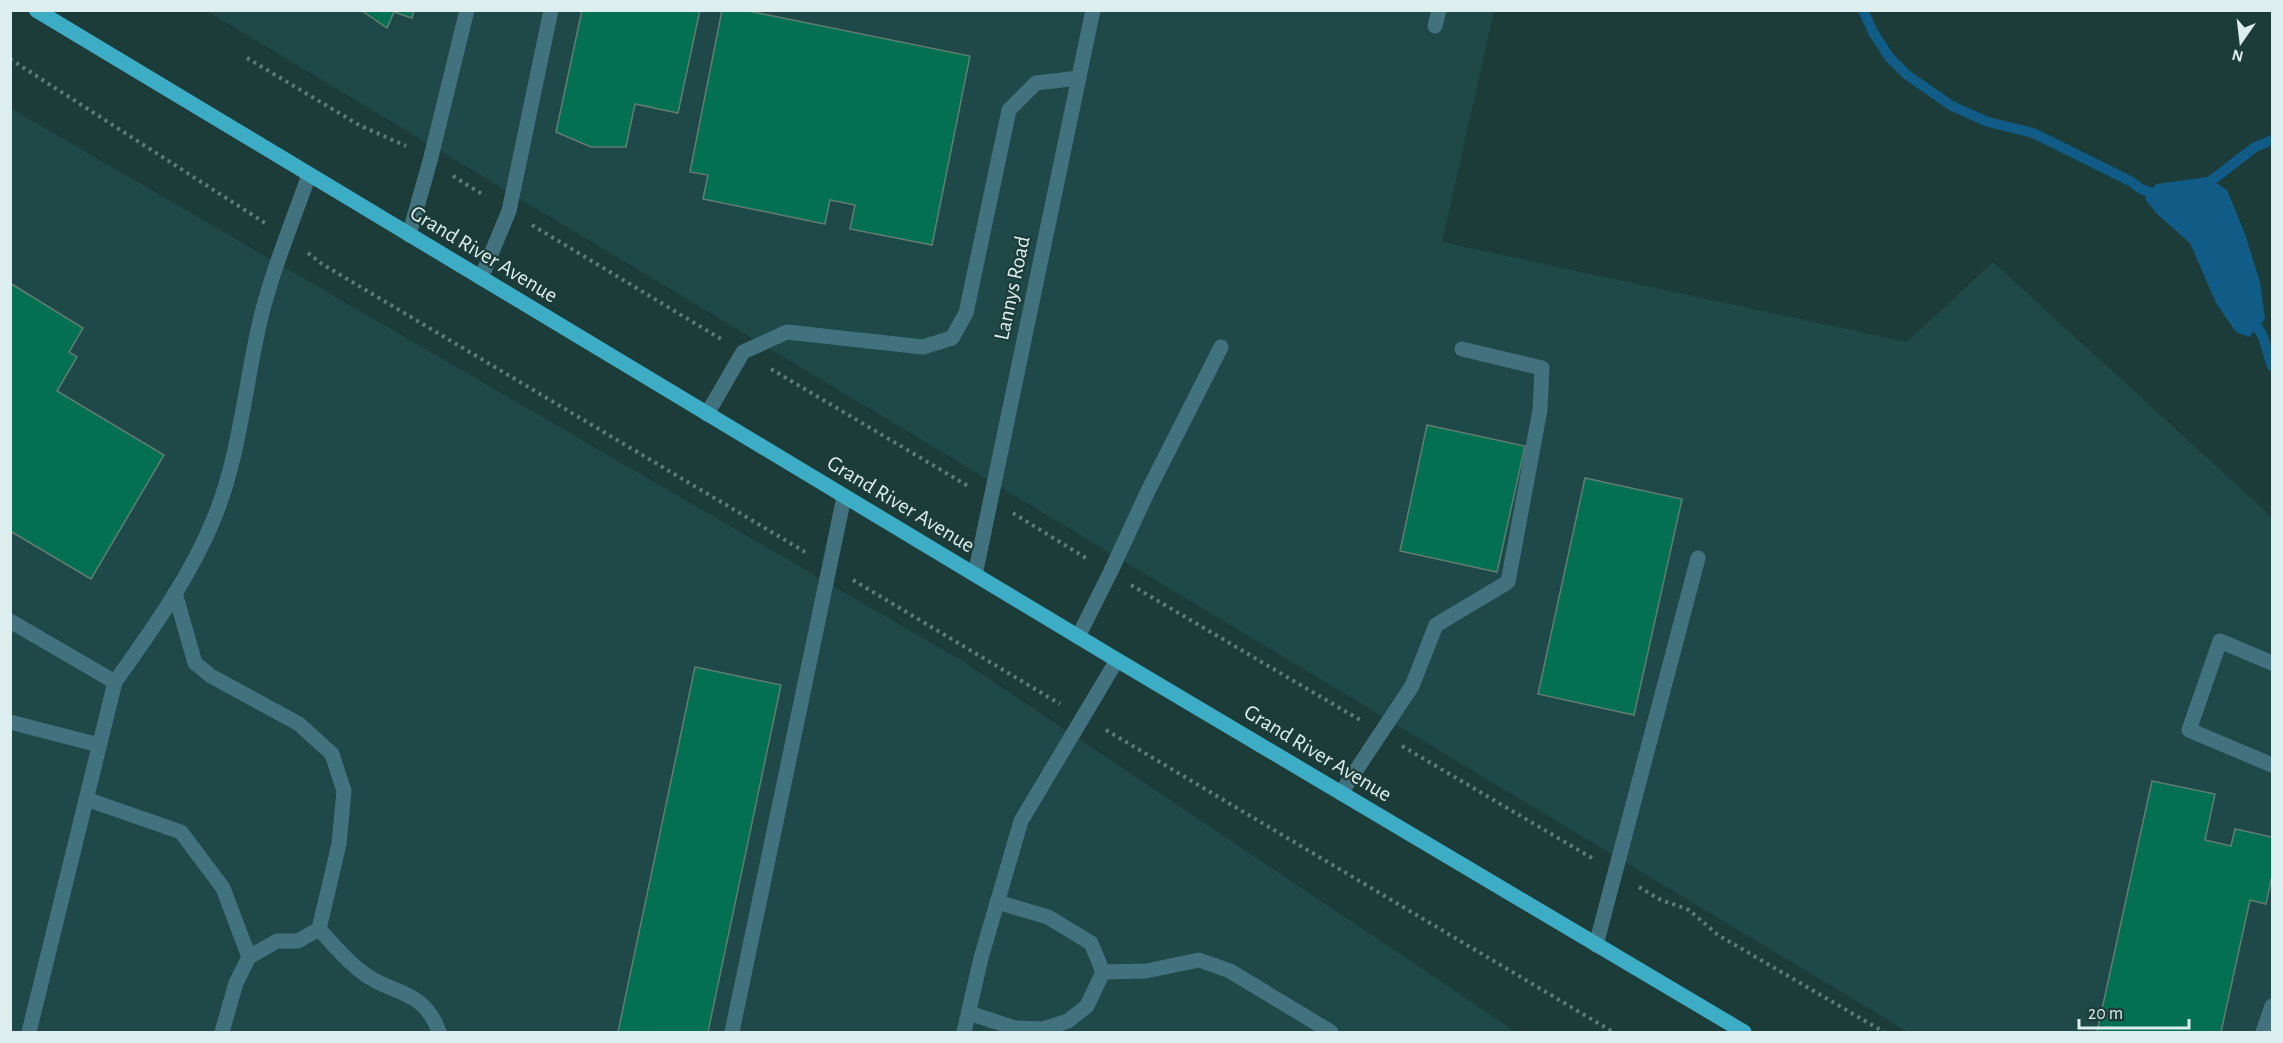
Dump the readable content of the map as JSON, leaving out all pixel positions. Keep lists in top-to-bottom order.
{
  "streets": {
    "main road": ["Grand River Avenue"],
    "street": ["Lannys Road"]
  },
  "crossings": [
    ["Grand River Avenue", "Lannys Road"]
  ],
  "scale_bar": "20 m",
  "north": "bottom"
}
